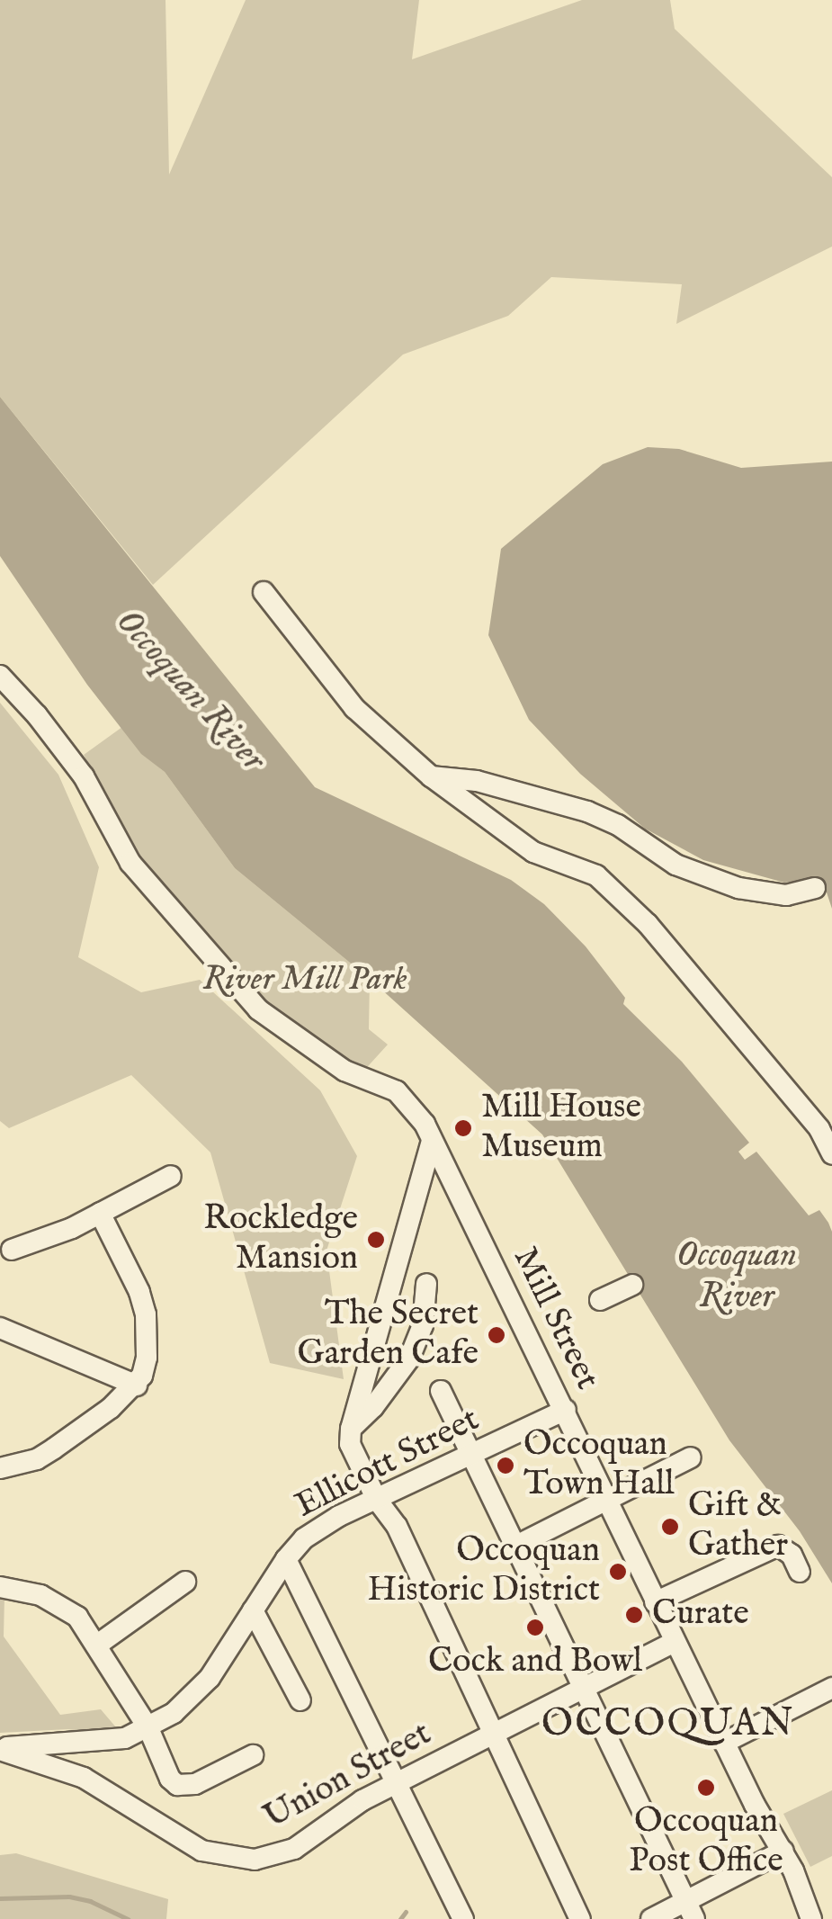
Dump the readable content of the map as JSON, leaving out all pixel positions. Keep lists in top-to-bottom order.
{
  "streets": {
    "street": ["Mill Street", "Ellicott Street", "Union Street"]
  },
  "crossings": [
    ["Mill Street", "Ellicott Street"],
    ["Mill Street", "Union Street"],
    ["Ellicott Street", "Union Street"]
  ],
  "districts": ["OCCOQUAN"],
  "water": ["Occoquan River"],
  "parks": ["River Mill Park"],
  "places": [
    "Mill House Museum",
    "Rockledge Mansion",
    "The Secret Garden Cafe",
    "Occoquan Town Hall",
    "Gift & Gather",
    "Occoquan Historic District",
    "Curate",
    "Cock and Bowl",
    "Occoquan Post Office"
  ]
}
